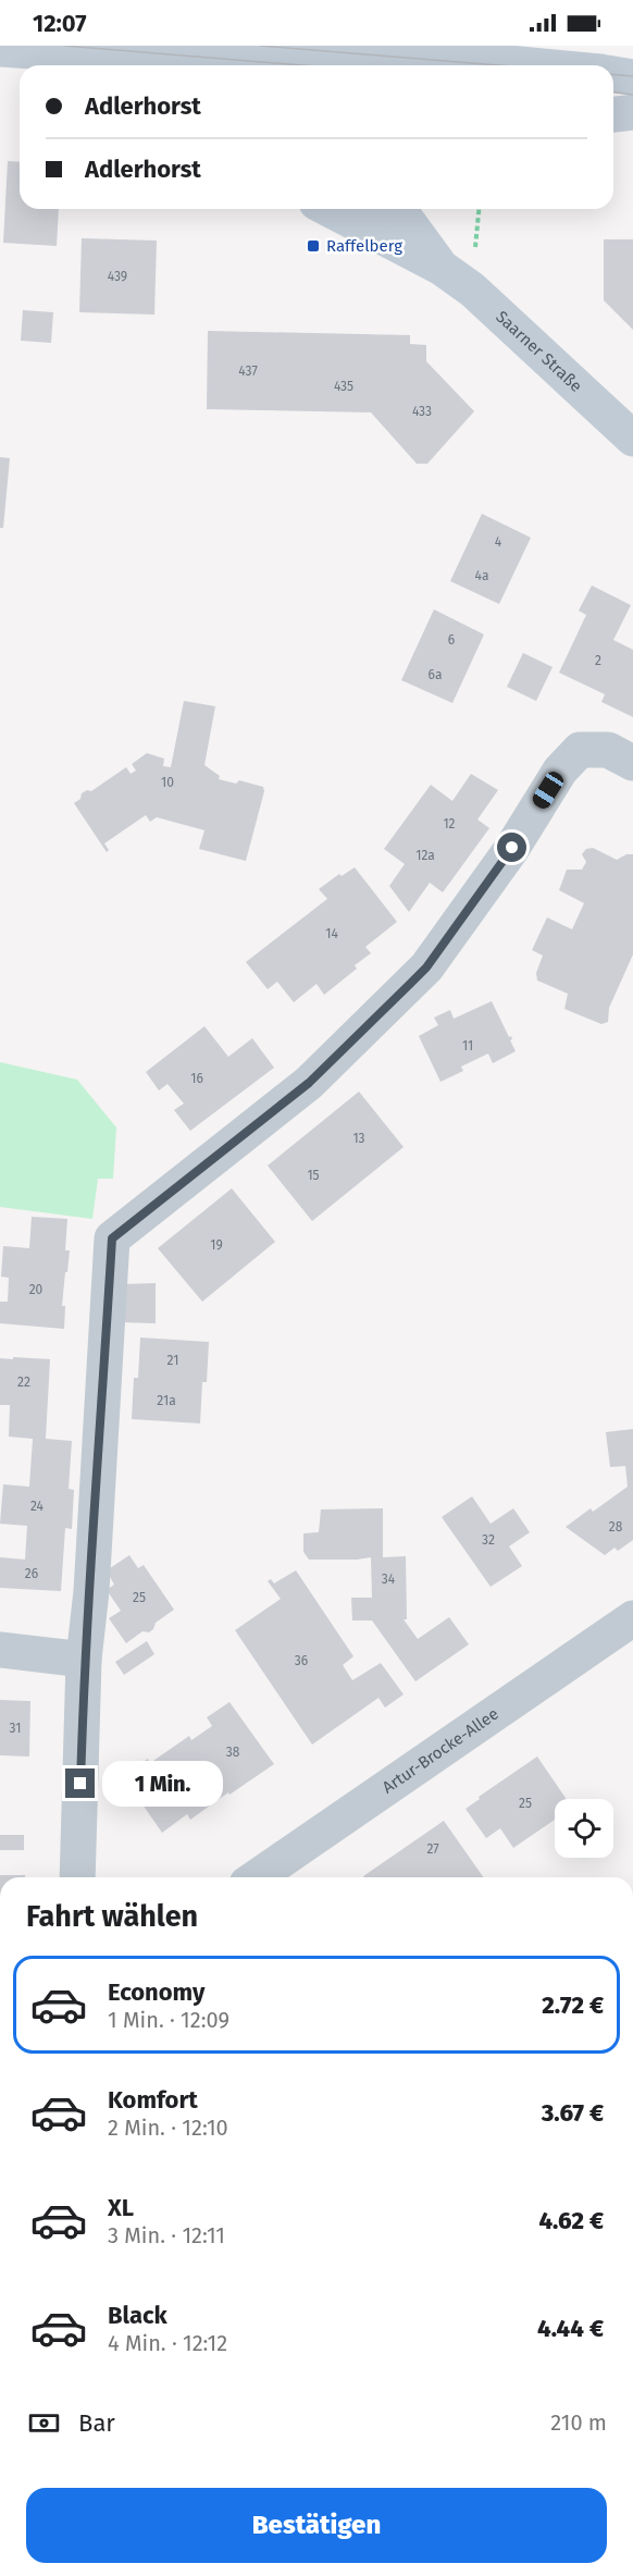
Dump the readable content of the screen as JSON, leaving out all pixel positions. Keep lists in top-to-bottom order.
{
  "streets": {
    "main road": ["Saarner Straße"],
    "street": ["Artur-Brocke-Allee"]
  },
  "places": {
    "transit": ["Raffelberg"]
  },
  "house_numbers": [
    "439",
    "437",
    "435",
    "433",
    "4",
    "4a",
    "6",
    "2",
    "6a",
    "10",
    "12",
    "12a",
    "14",
    "11",
    "16",
    "13",
    "15",
    "19",
    "20",
    "21",
    "22",
    "21a",
    "24",
    "28",
    "32",
    "26",
    "34",
    "25",
    "36",
    "31",
    "38",
    "25",
    "27"
  ],
  "page": {
    "status": "12:07",
    "banner": ["Adlerhorst", "Adlerhorst"],
    "bubble": "1 Min.",
    "heading": "Fahrt wählen",
    "list": [
      {
        "name": "Economy",
        "note": "1 Min. · 12:09",
        "value": "2.72 €"
      },
      {
        "name": "Komfort",
        "note": "2 Min. · 12:10",
        "value": "3.67 €"
      },
      {
        "name": "XL",
        "note": "3 Min. · 12:11",
        "value": "4.62 €"
      },
      {
        "name": "Black",
        "note": "4 Min. · 12:12",
        "value": "4.44 €"
      }
    ],
    "pay": ["Bar", "210 m"],
    "buttons": "Bestätigen"
  }
}
